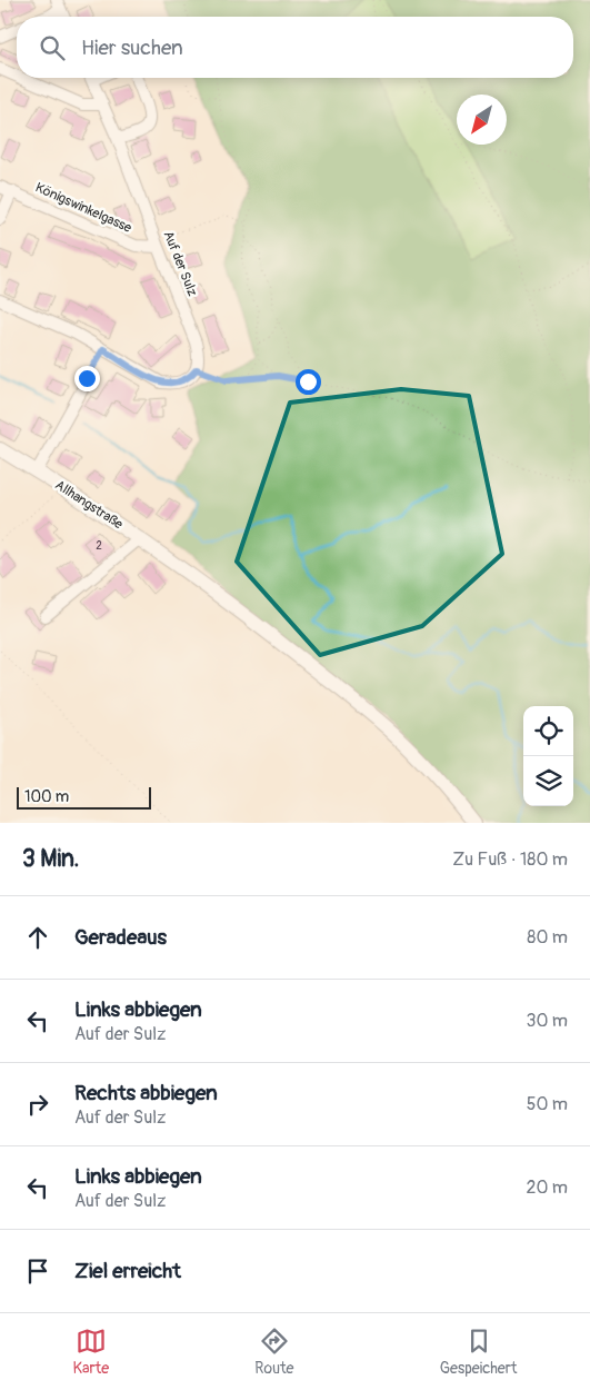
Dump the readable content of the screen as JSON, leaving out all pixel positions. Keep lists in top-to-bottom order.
{
  "streets": {
    "street": ["Königswinkelgasse", "Auf der Sulz", "Allhangstraße"]
  },
  "crossings": [
    ["Königswinkelgasse", "Auf der Sulz"]
  ],
  "house_numbers": ["2"],
  "scale_bar": "100 m",
  "north": "bottom left",
  "page": {
    "search": "Hier suchen",
    "scale": "100 m",
    "heading": ["3 Min.", "Zu Fuß · 180 m"],
    "list": [
      ["Geradeaus", "80 m"],
      ["Links abbiegen", "Auf der Sulz", "30 m"],
      ["Rechts abbiegen", "Auf der Sulz", "50 m"],
      ["Links abbiegen", "Auf der Sulz", "20 m"],
      "Ziel erreicht"
    ],
    "nav": ["Karte", "Route", "Gespeichert"]
  }
}
